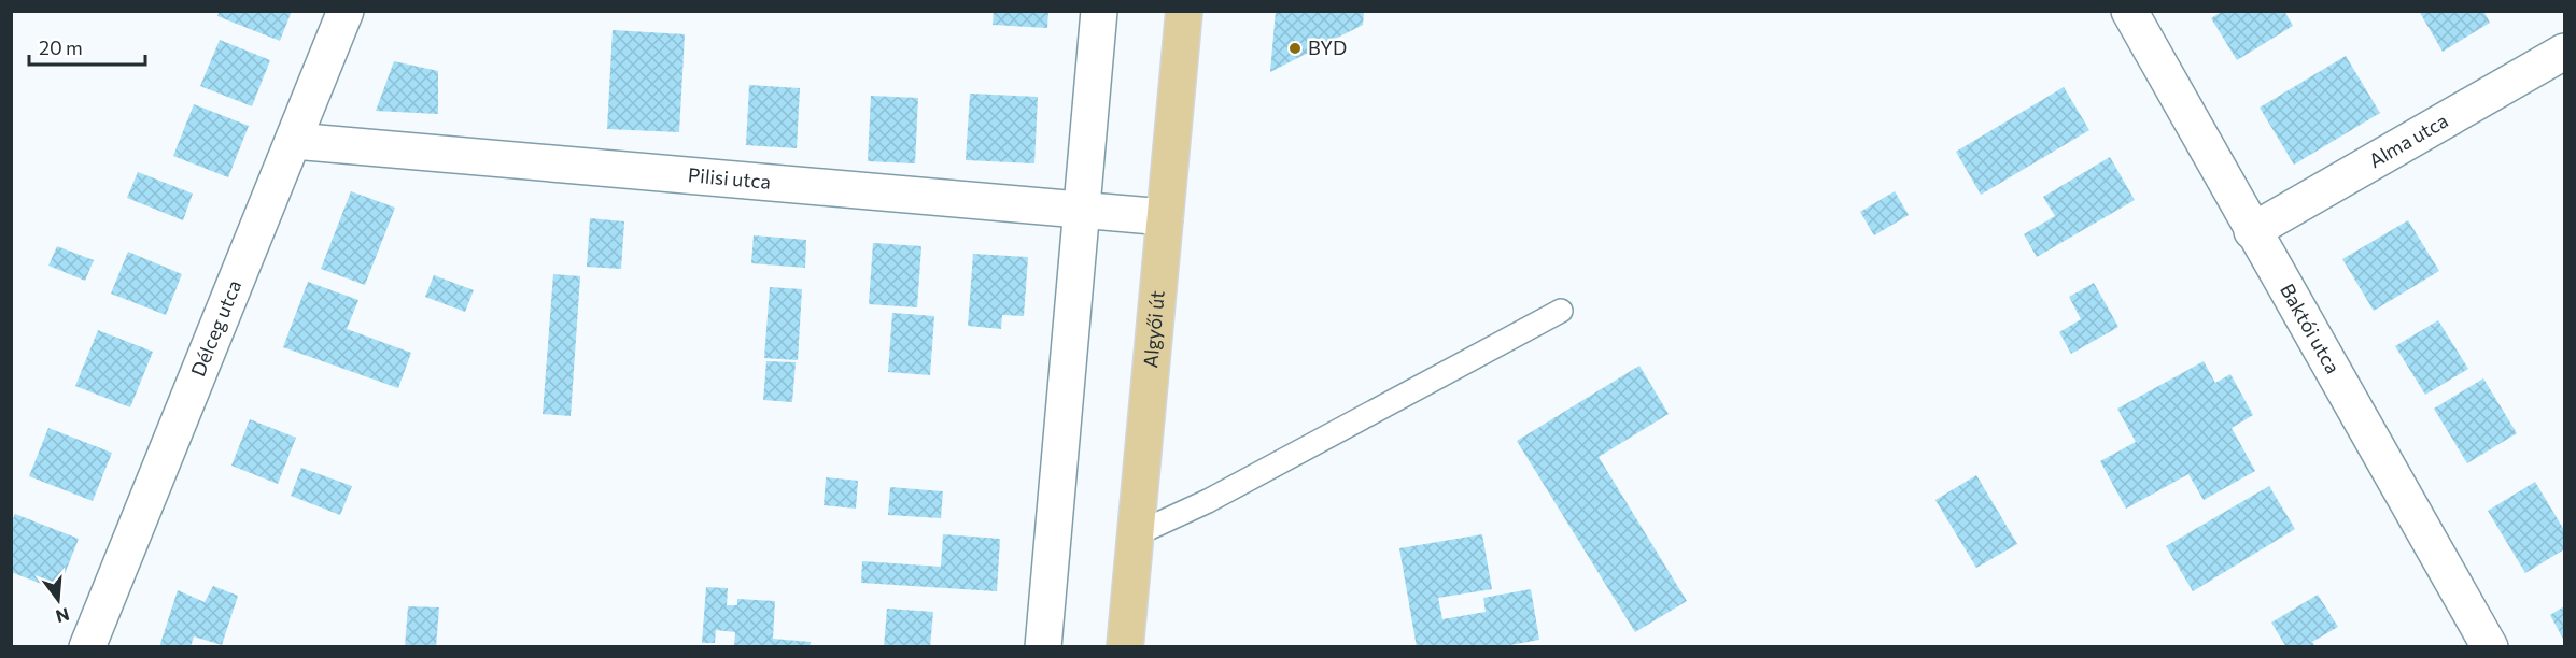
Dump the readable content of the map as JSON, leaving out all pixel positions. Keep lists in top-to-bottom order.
{
  "streets": {
    "main road": ["Algyői út"],
    "street": [
      "Alma utca",
      "Pilisi utca",
      "Délceg utca",
      "Baktói utca"
    ]
  },
  "crossings": [
    ["Alma utca", "Baktói utca"],
    ["Pilisi utca", "Délceg utca"],
    ["Pilisi utca", "Algyői út"]
  ],
  "places": ["BYD"],
  "scale_bar": "20 m",
  "north": "bottom"
}
